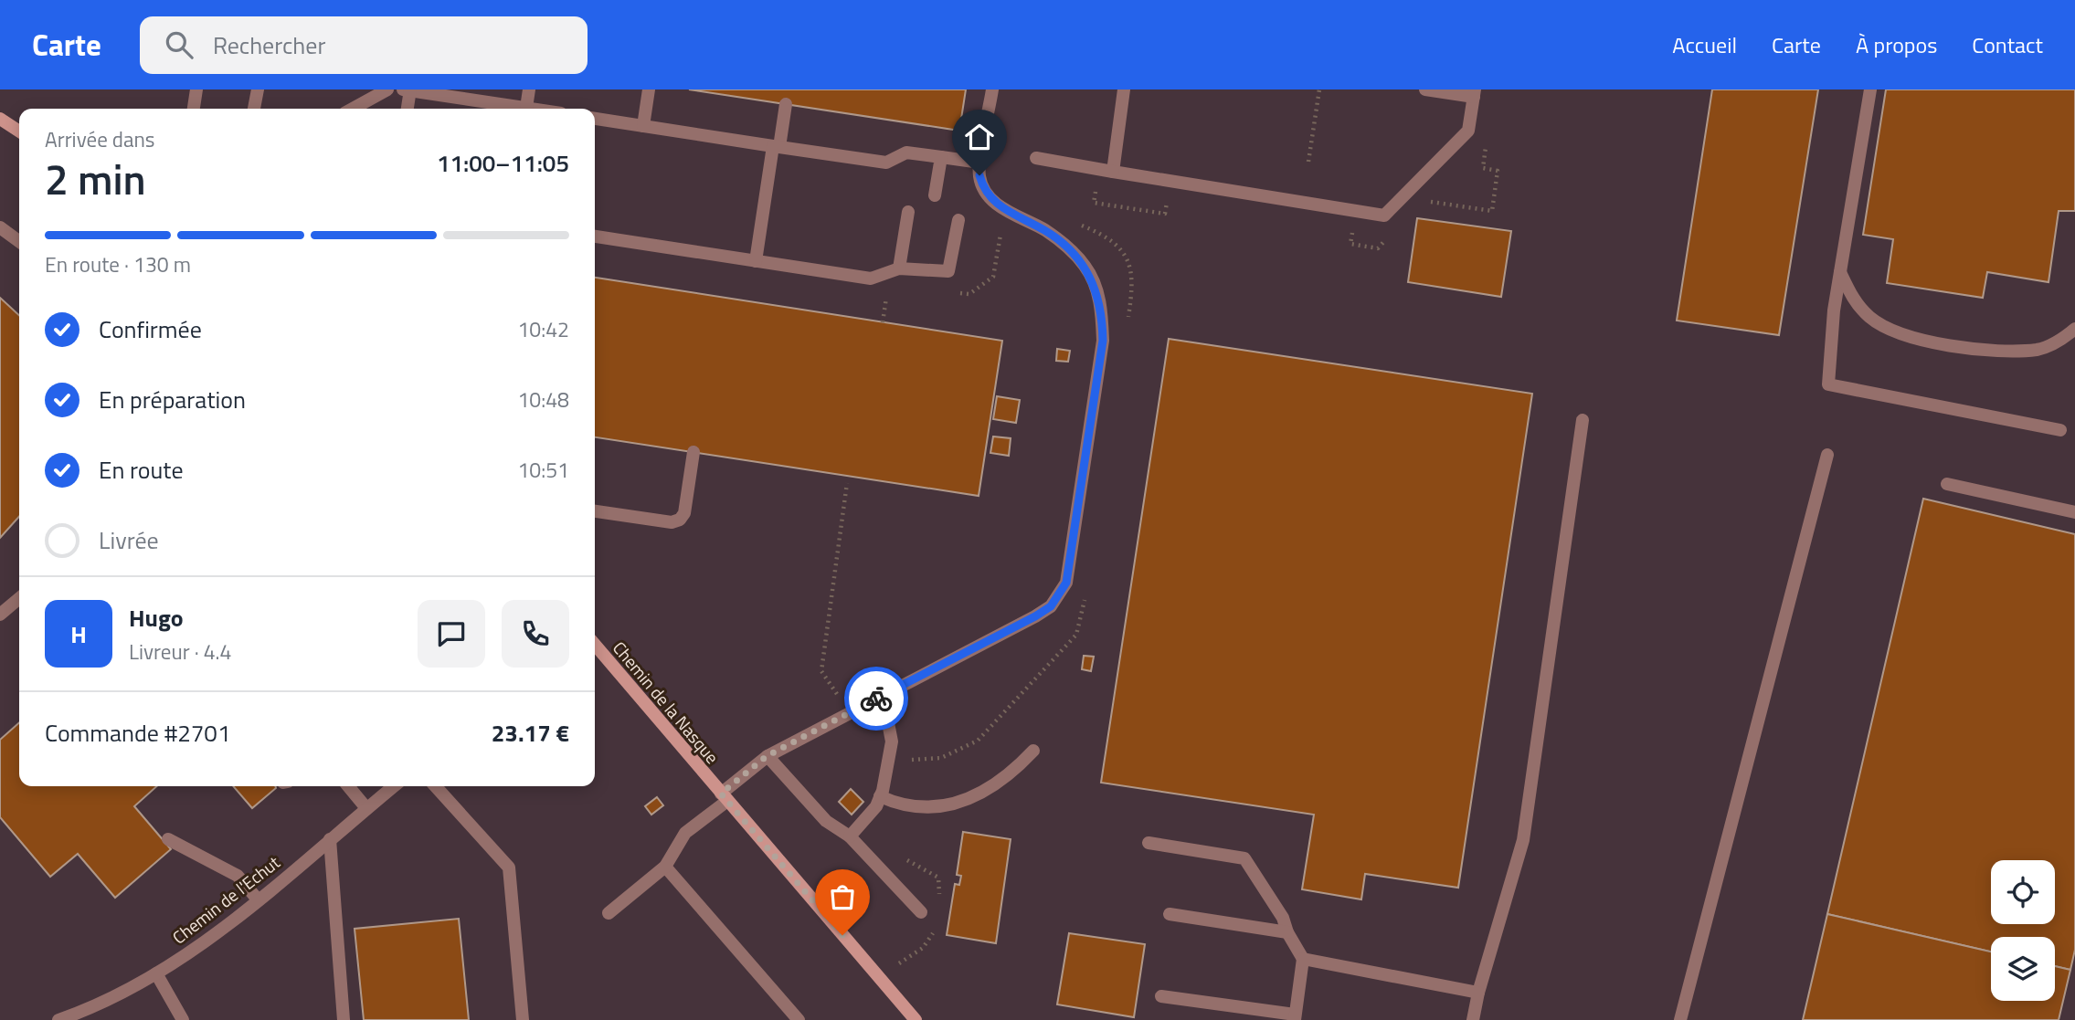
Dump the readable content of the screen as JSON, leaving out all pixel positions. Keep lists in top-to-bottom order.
{
  "streets": {
    "street": ["Chemin de la Nasque", "Chemin de l'Echut"]
  },
  "page": {
    "header": "Carte",
    "search": "Rechercher",
    "nav": [
      "Accueil",
      "Carte",
      "À propos",
      "Contact"
    ],
    "heading": ["2 min", "Arrivée dans", "11:00–11:05"],
    "panel": [
      "Hugo",
      "Livreur · 4.4",
      "Commande #2701",
      "23.17 €"
    ],
    "bar": "En route · 130 m",
    "list": [
      ["Confirmée", "10:42"],
      ["En préparation", "10:48"],
      ["En route", "10:51"],
      "Livrée"
    ],
    "round": "H"
  }
}
